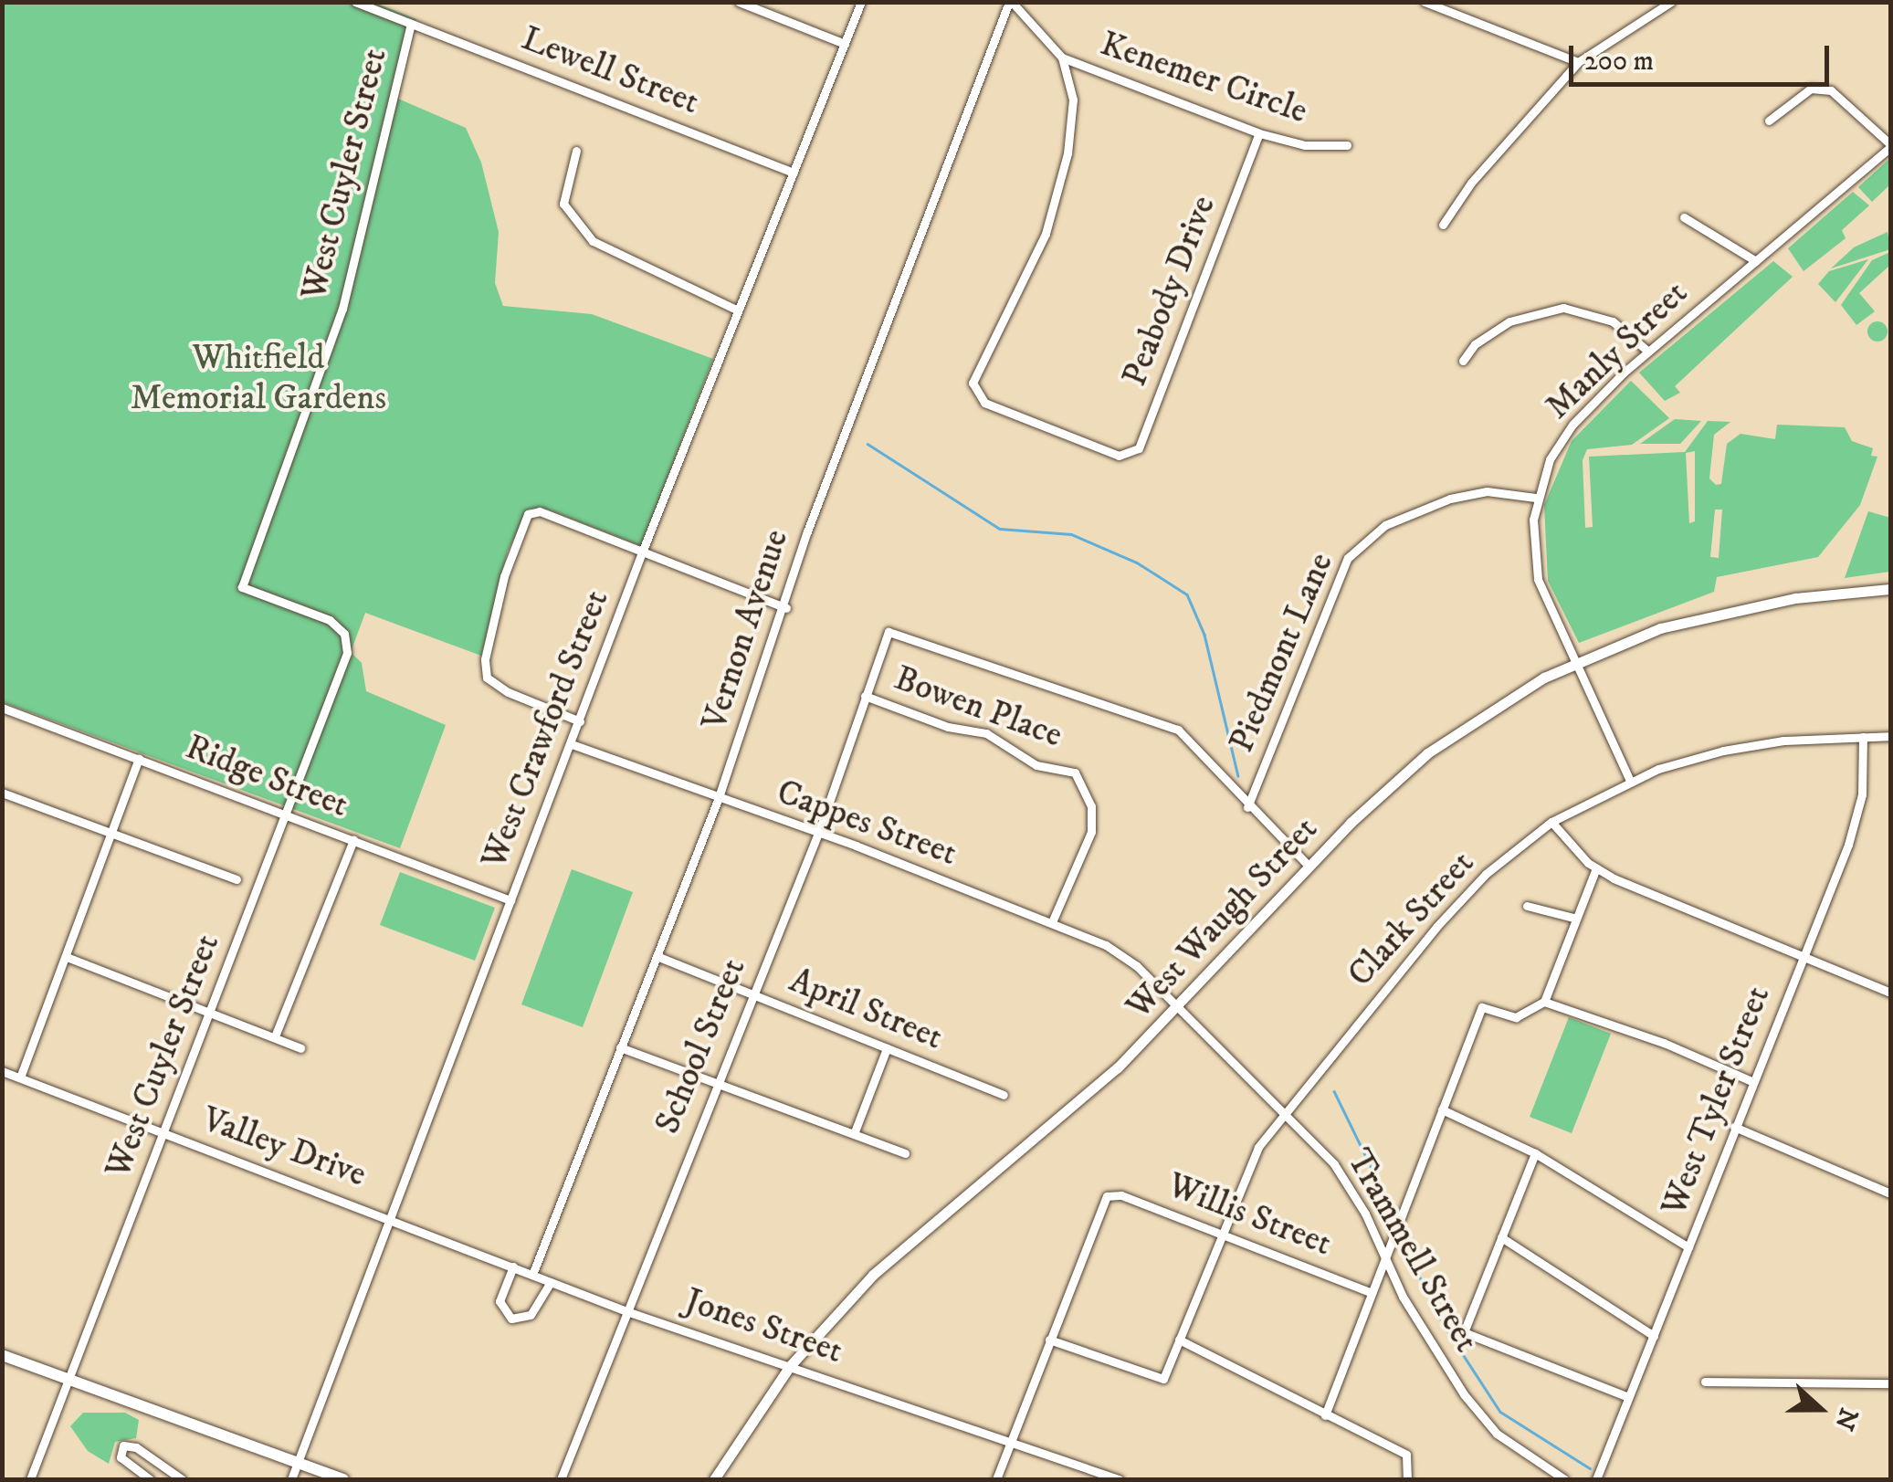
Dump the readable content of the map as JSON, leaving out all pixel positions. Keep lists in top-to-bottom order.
{
  "streets": {
    "street": [
      "Lewell Street",
      "Kenemer Circle",
      "West Cuyler Street",
      "Peabody Drive",
      "Manly Street",
      "Vernon Avenue",
      "Piedmont Lane",
      "Bowen Place",
      "West Crawford Street",
      "Ridge Street",
      "Cappes Street",
      "West Waugh Street",
      "Clark Street",
      "April Street",
      "School Street",
      "West Tyler Street",
      "Valley Drive",
      "Willis Street",
      "Trammell Street",
      "Jones Street"
    ]
  },
  "crossings": [
    ["Lewell Street", "West Cuyler Street"],
    ["Lewell Street", "West Crawford Street"],
    ["Kenemer Circle", "Peabody Drive"],
    ["Kenemer Circle", "Vernon Avenue"],
    ["West Cuyler Street", "Ridge Street"],
    ["West Cuyler Street", "Valley Drive"],
    ["Manly Street", "Piedmont Lane"],
    ["Manly Street", "West Waugh Street"],
    ["Manly Street", "Clark Street"],
    ["Vernon Avenue", "Cappes Street"],
    ["Vernon Avenue", "April Street"],
    ["Vernon Avenue", "Jones Street"],
    ["Piedmont Lane", "School Street"],
    ["Bowen Place", "Cappes Street"],
    ["Bowen Place", "School Street"],
    ["West Crawford Street", "Ridge Street"],
    ["West Crawford Street", "Cappes Street"],
    ["West Crawford Street", "Valley Drive"],
    ["West Crawford Street", "Jones Street"],
    ["Cappes Street", "School Street"],
    ["Cappes Street", "Trammell Street"],
    ["West Waugh Street", "Trammell Street"],
    ["West Waugh Street", "Jones Street"],
    ["Clark Street", "West Tyler Street"],
    ["Clark Street", "Willis Street"],
    ["Clark Street", "Trammell Street"],
    ["April Street", "School Street"],
    ["School Street", "Jones Street"],
    ["Valley Drive", "Jones Street"]
  ],
  "parks": ["Whitfield Memorial Gardens"],
  "scale_bar": "200 m",
  "north": "right"
}
